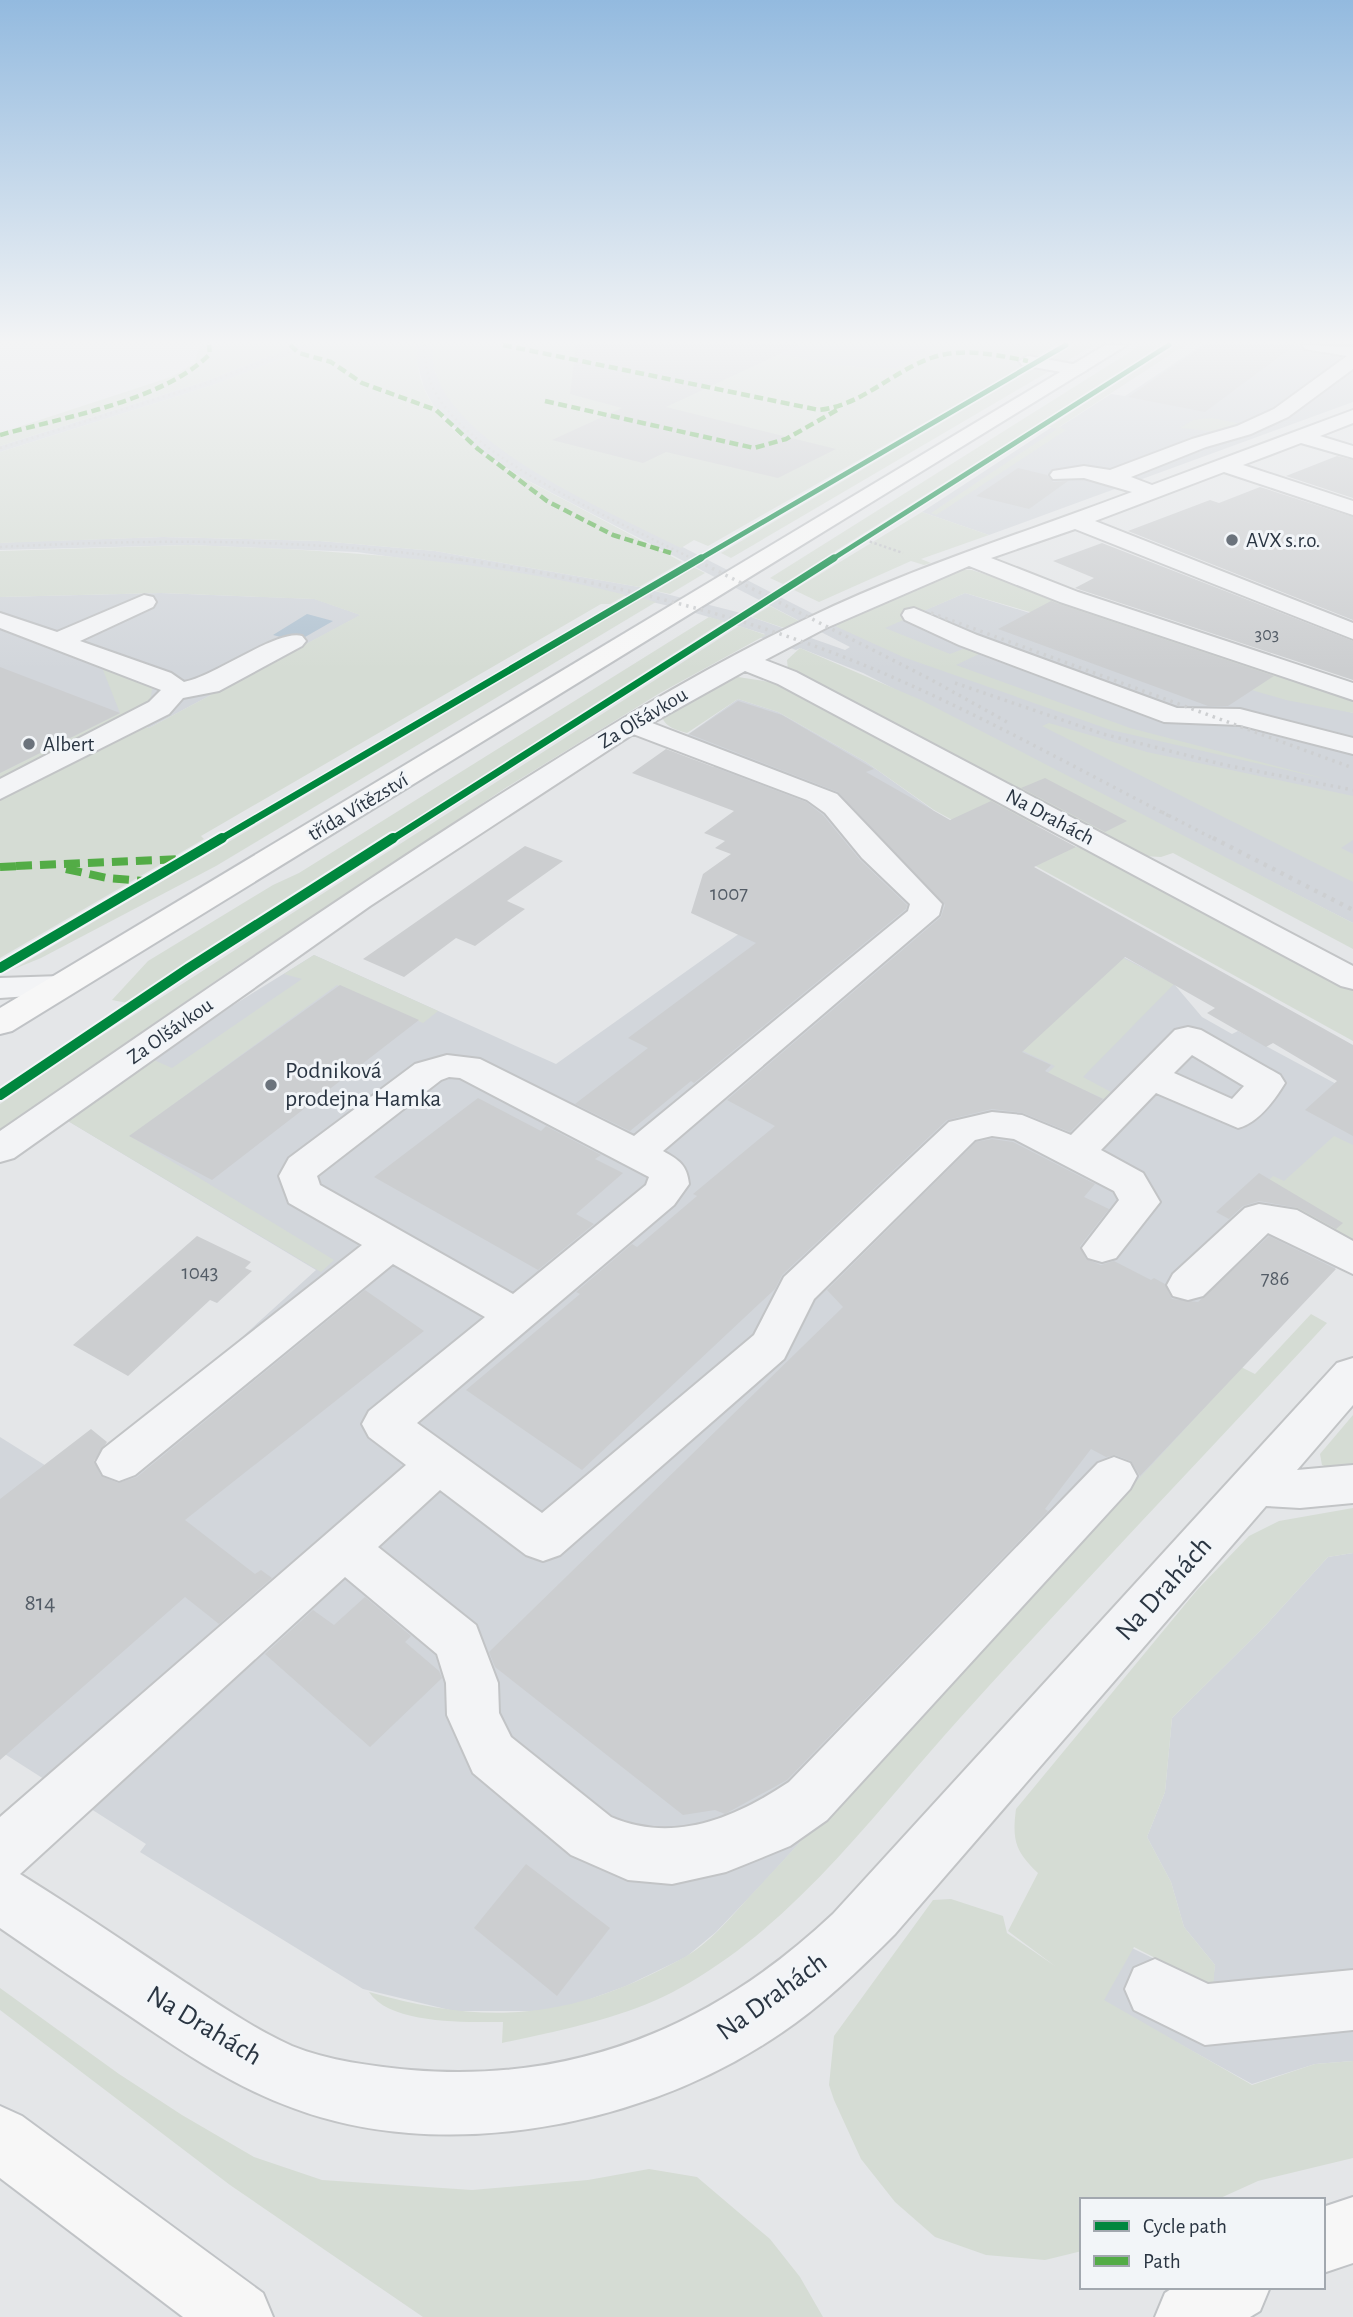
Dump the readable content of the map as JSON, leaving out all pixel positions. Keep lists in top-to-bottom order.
{
  "streets": {
    "main road": ["třída Vítězství"],
    "street": ["Za Olšávkou", "Na Drahách"]
  },
  "crossings": [
    ["Za Olšávkou", "Na Drahách"]
  ],
  "places": ["AVX s.r.o.", "Albert", "Podniková prodejna Hamka"],
  "house_numbers": [
    "303",
    "1007",
    "1043",
    "786",
    "814"
  ],
  "legend": ["Cycle path", "Path"]
}
